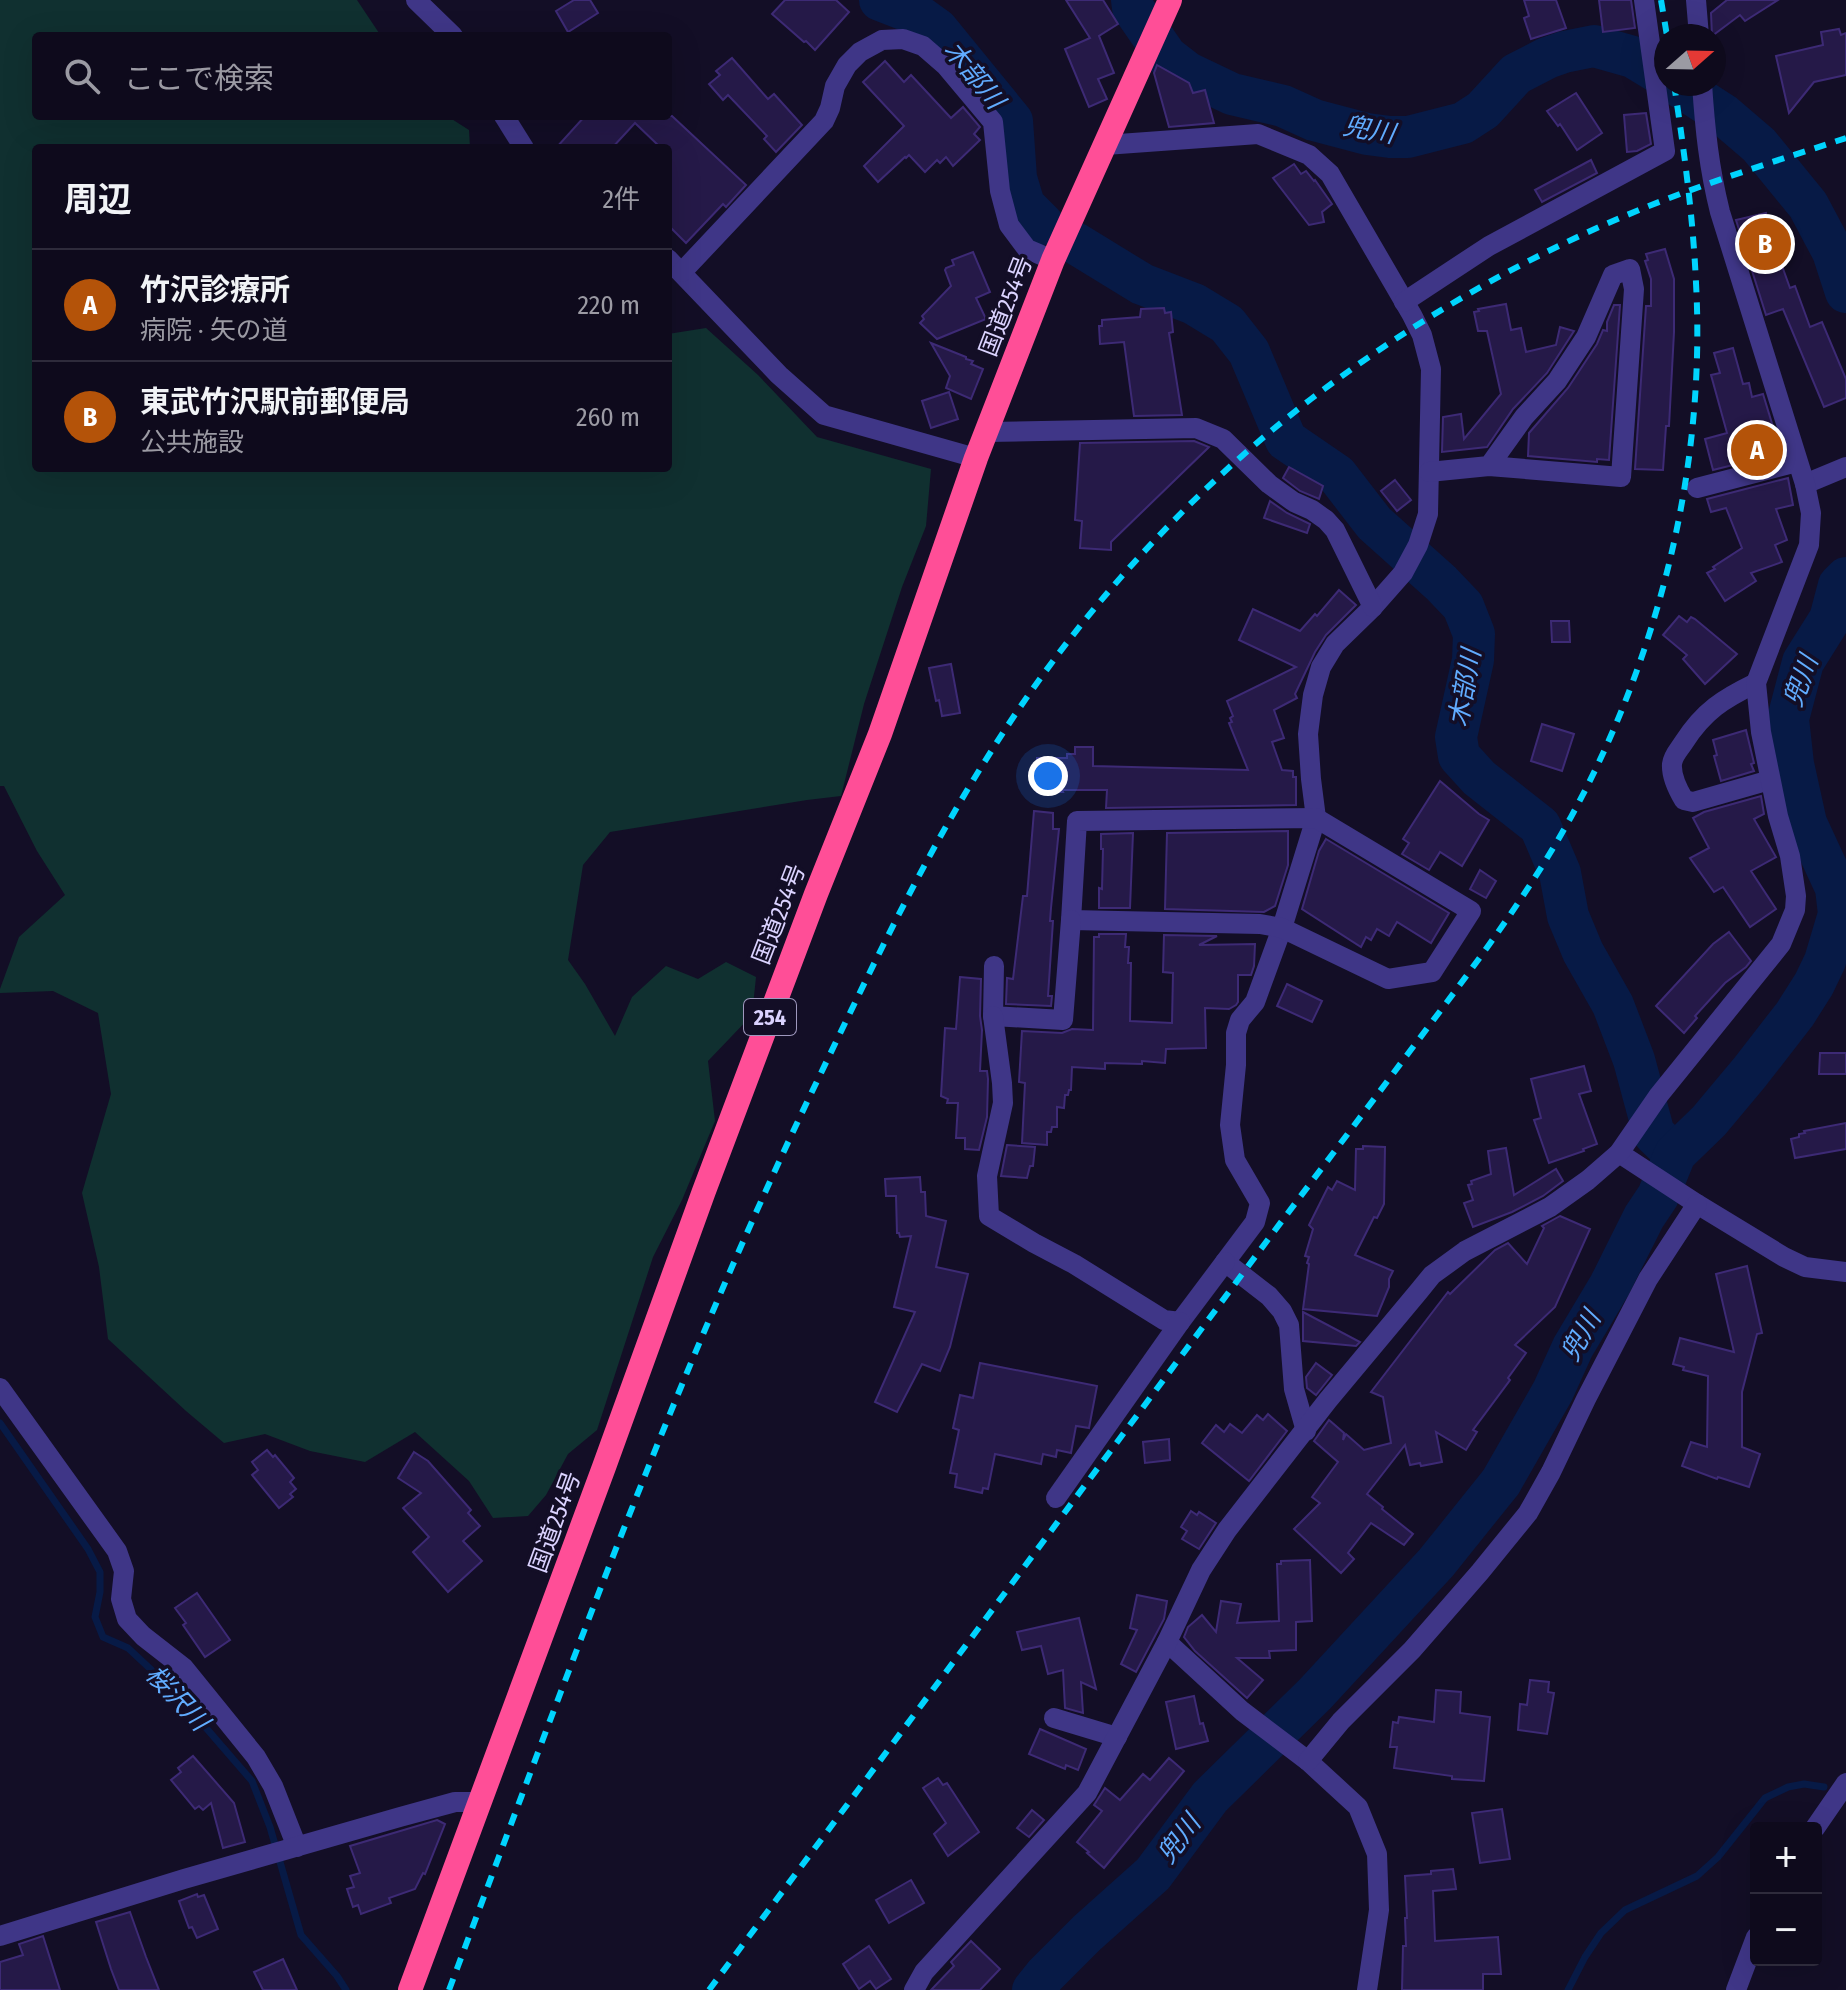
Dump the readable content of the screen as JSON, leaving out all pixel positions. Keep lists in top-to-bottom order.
{
  "streets": {
    "highway": ["国道254号", "254"]
  },
  "water": ["木部川", "兜川", "桜沢川"],
  "north": "right",
  "page": {
    "search": "ここで検索",
    "heading": ["周辺", "2件"],
    "pins": ["B", "A"],
    "list": [
      {
        "mark": "A",
        "name": "竹沢診療所",
        "note": "病院 · 矢の道",
        "value": "220 m"
      },
      {
        "mark": "B",
        "name": "東武竹沢駅前郵便局",
        "note": "公共施設",
        "value": "260 m"
      }
    ],
    "map_buttons": ["+", "−"]
  }
}
